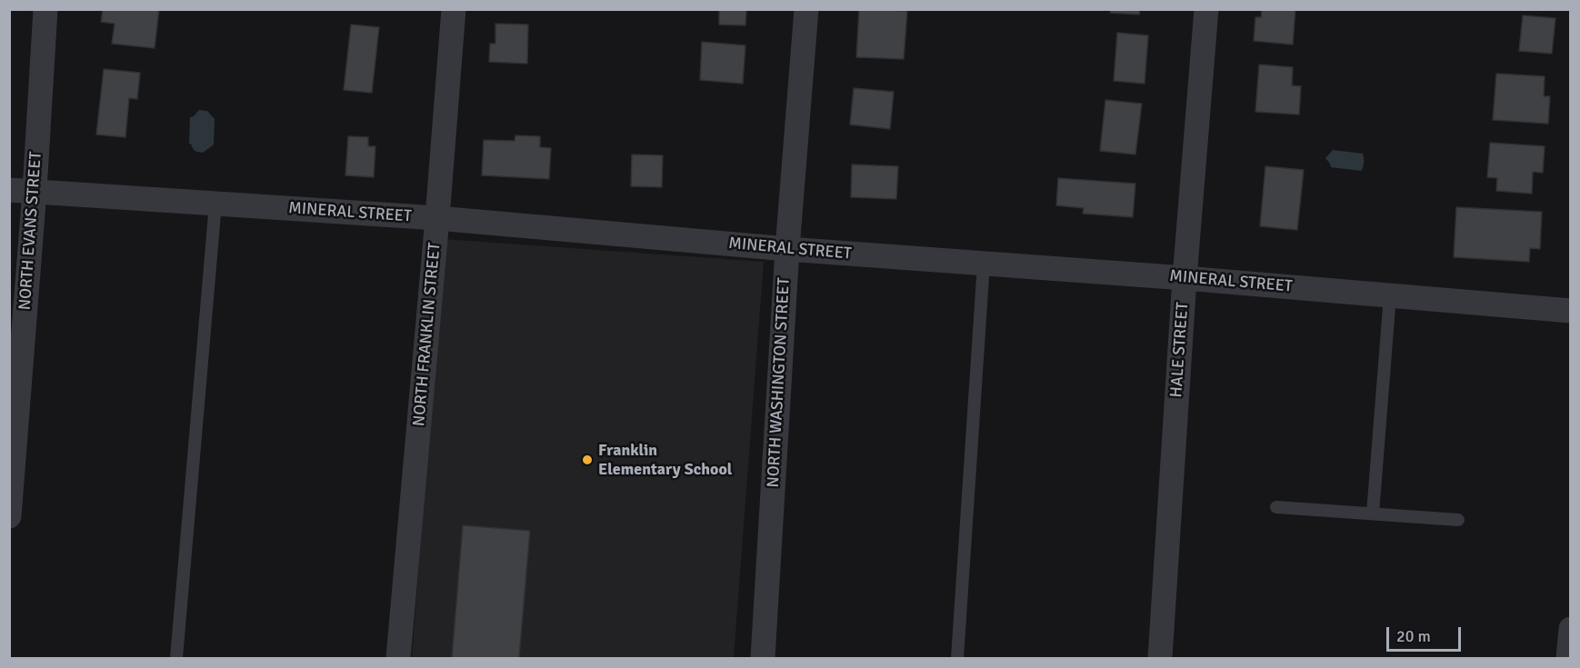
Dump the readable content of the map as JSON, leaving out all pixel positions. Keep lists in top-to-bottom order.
{
  "streets": {
    "street": [
      "MINERAL STREET",
      "NORTH EVANS STREET",
      "NORTH FRANKLIN STREET",
      "HALE STREET",
      "NORTH WASHINGTON STREET"
    ]
  },
  "crossings": [
    ["MINERAL STREET", "NORTH EVANS STREET"],
    ["MINERAL STREET", "NORTH FRANKLIN STREET"],
    ["MINERAL STREET", "HALE STREET"],
    ["MINERAL STREET", "NORTH WASHINGTON STREET"]
  ],
  "places": ["Franklin Elementary School"],
  "scale_bar": "20 m"
}
